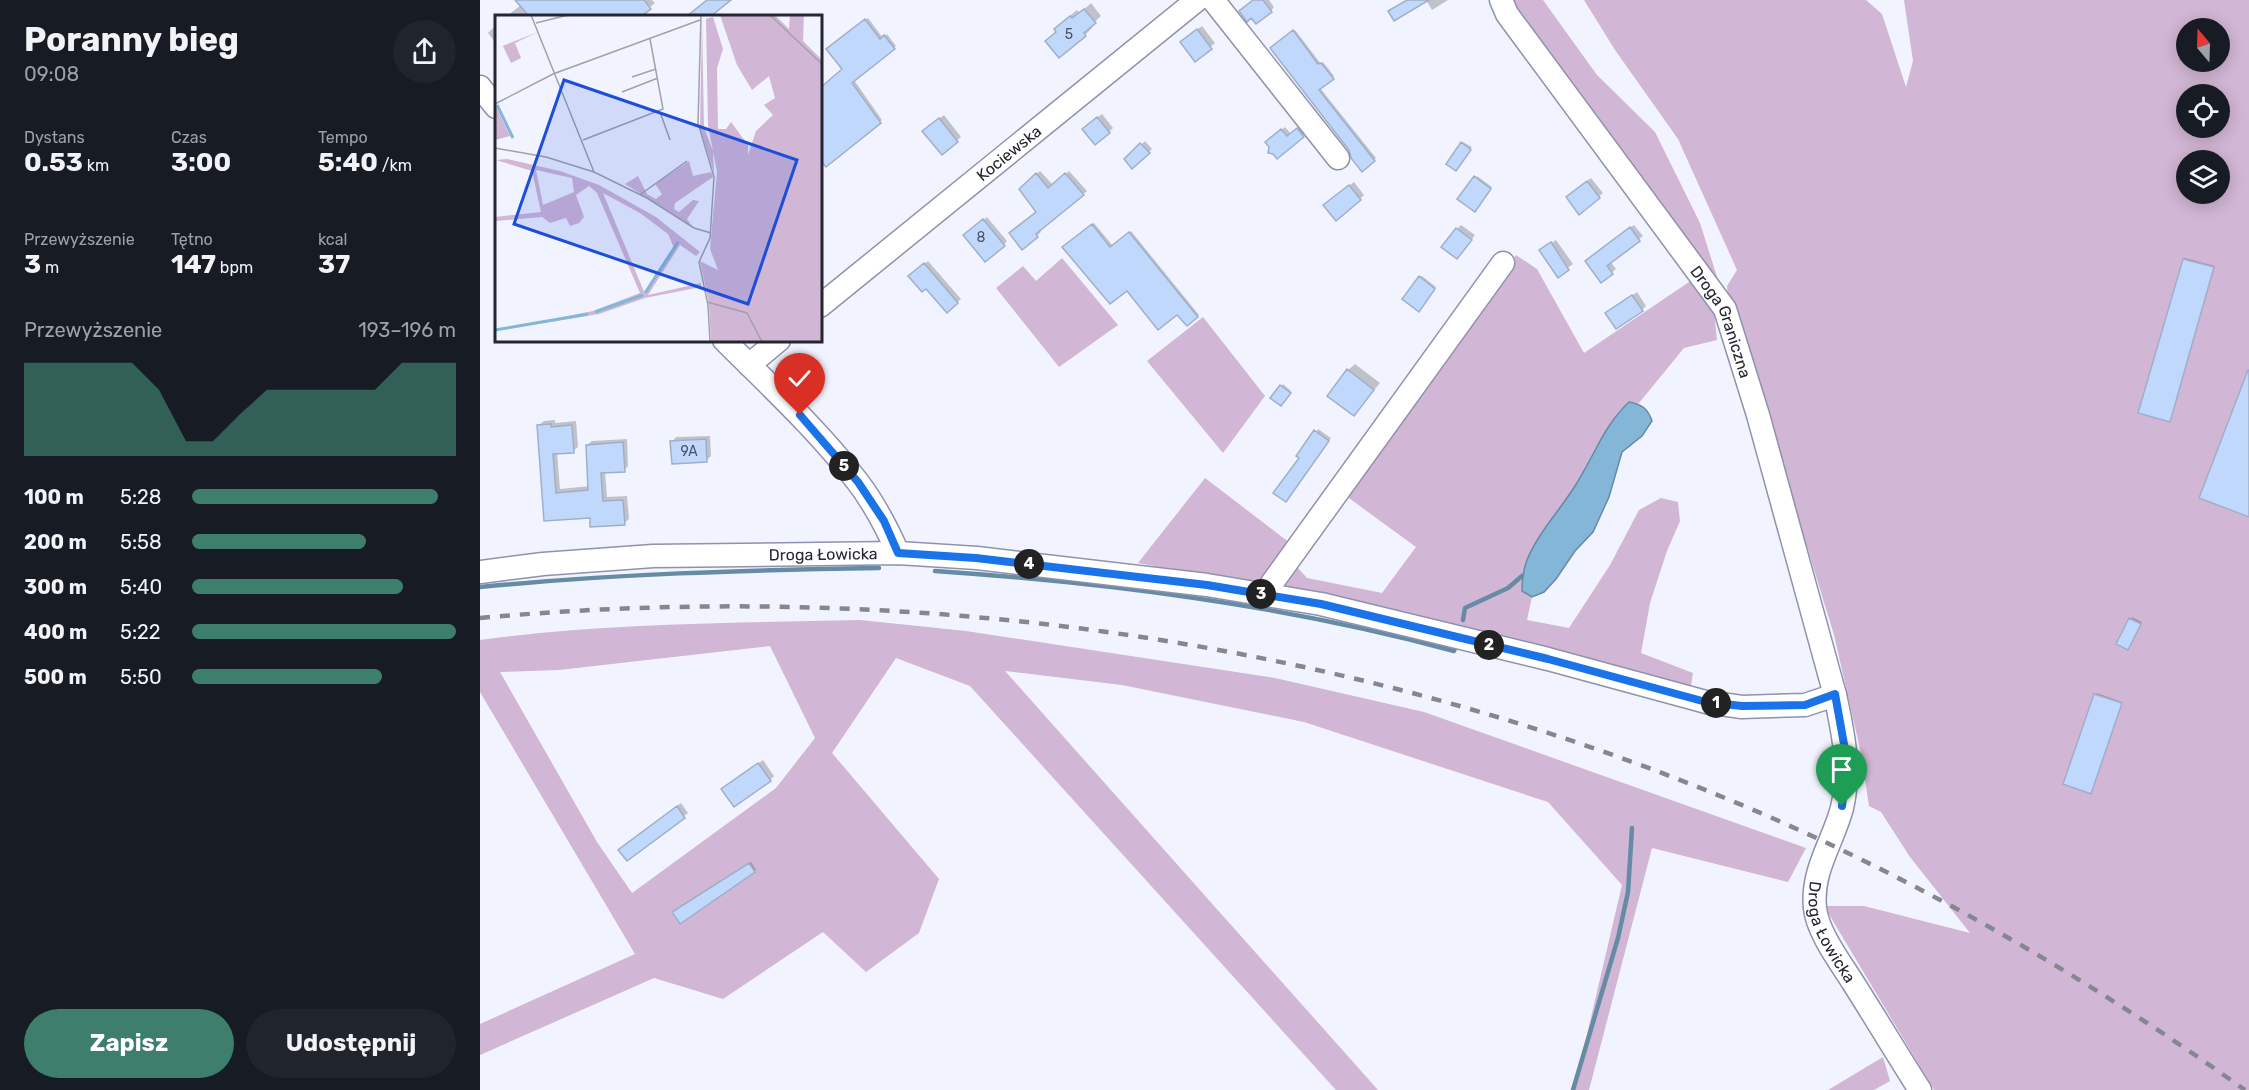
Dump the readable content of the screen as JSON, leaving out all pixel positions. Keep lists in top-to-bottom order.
{
  "streets": {
    "street": ["Kociewska", "Droga Graniczna", "Droga Łowicka"]
  },
  "crossings": [
    ["Droga Graniczna", "Droga Łowicka"]
  ],
  "house_numbers": ["5", "8", "9A"],
  "north": "top",
  "page": {
    "heading": ["Poranny bieg", "09:08"],
    "stats": [
      ["Dystans", "0.53 km"],
      ["Czas", "3:00"],
      ["Tempo", "5:40 /km"],
      ["Przewyższenie", "3 m"],
      ["Tętno", "147 bpm"],
      ["kcal", "37"]
    ],
    "chart": ["Przewyższenie", "193–196 m"],
    "pins": [
      "5",
      "4",
      "3",
      "2",
      "1"
    ],
    "list": [
      {
        "name": "100 m",
        "note": "5:28"
      },
      {
        "name": "200 m",
        "note": "5:58"
      },
      {
        "name": "300 m",
        "note": "5:40"
      },
      {
        "name": "400 m",
        "note": "5:22"
      },
      {
        "name": "500 m",
        "note": "5:50"
      }
    ],
    "buttons": ["Zapisz", "Udostępnij"]
  }
}
